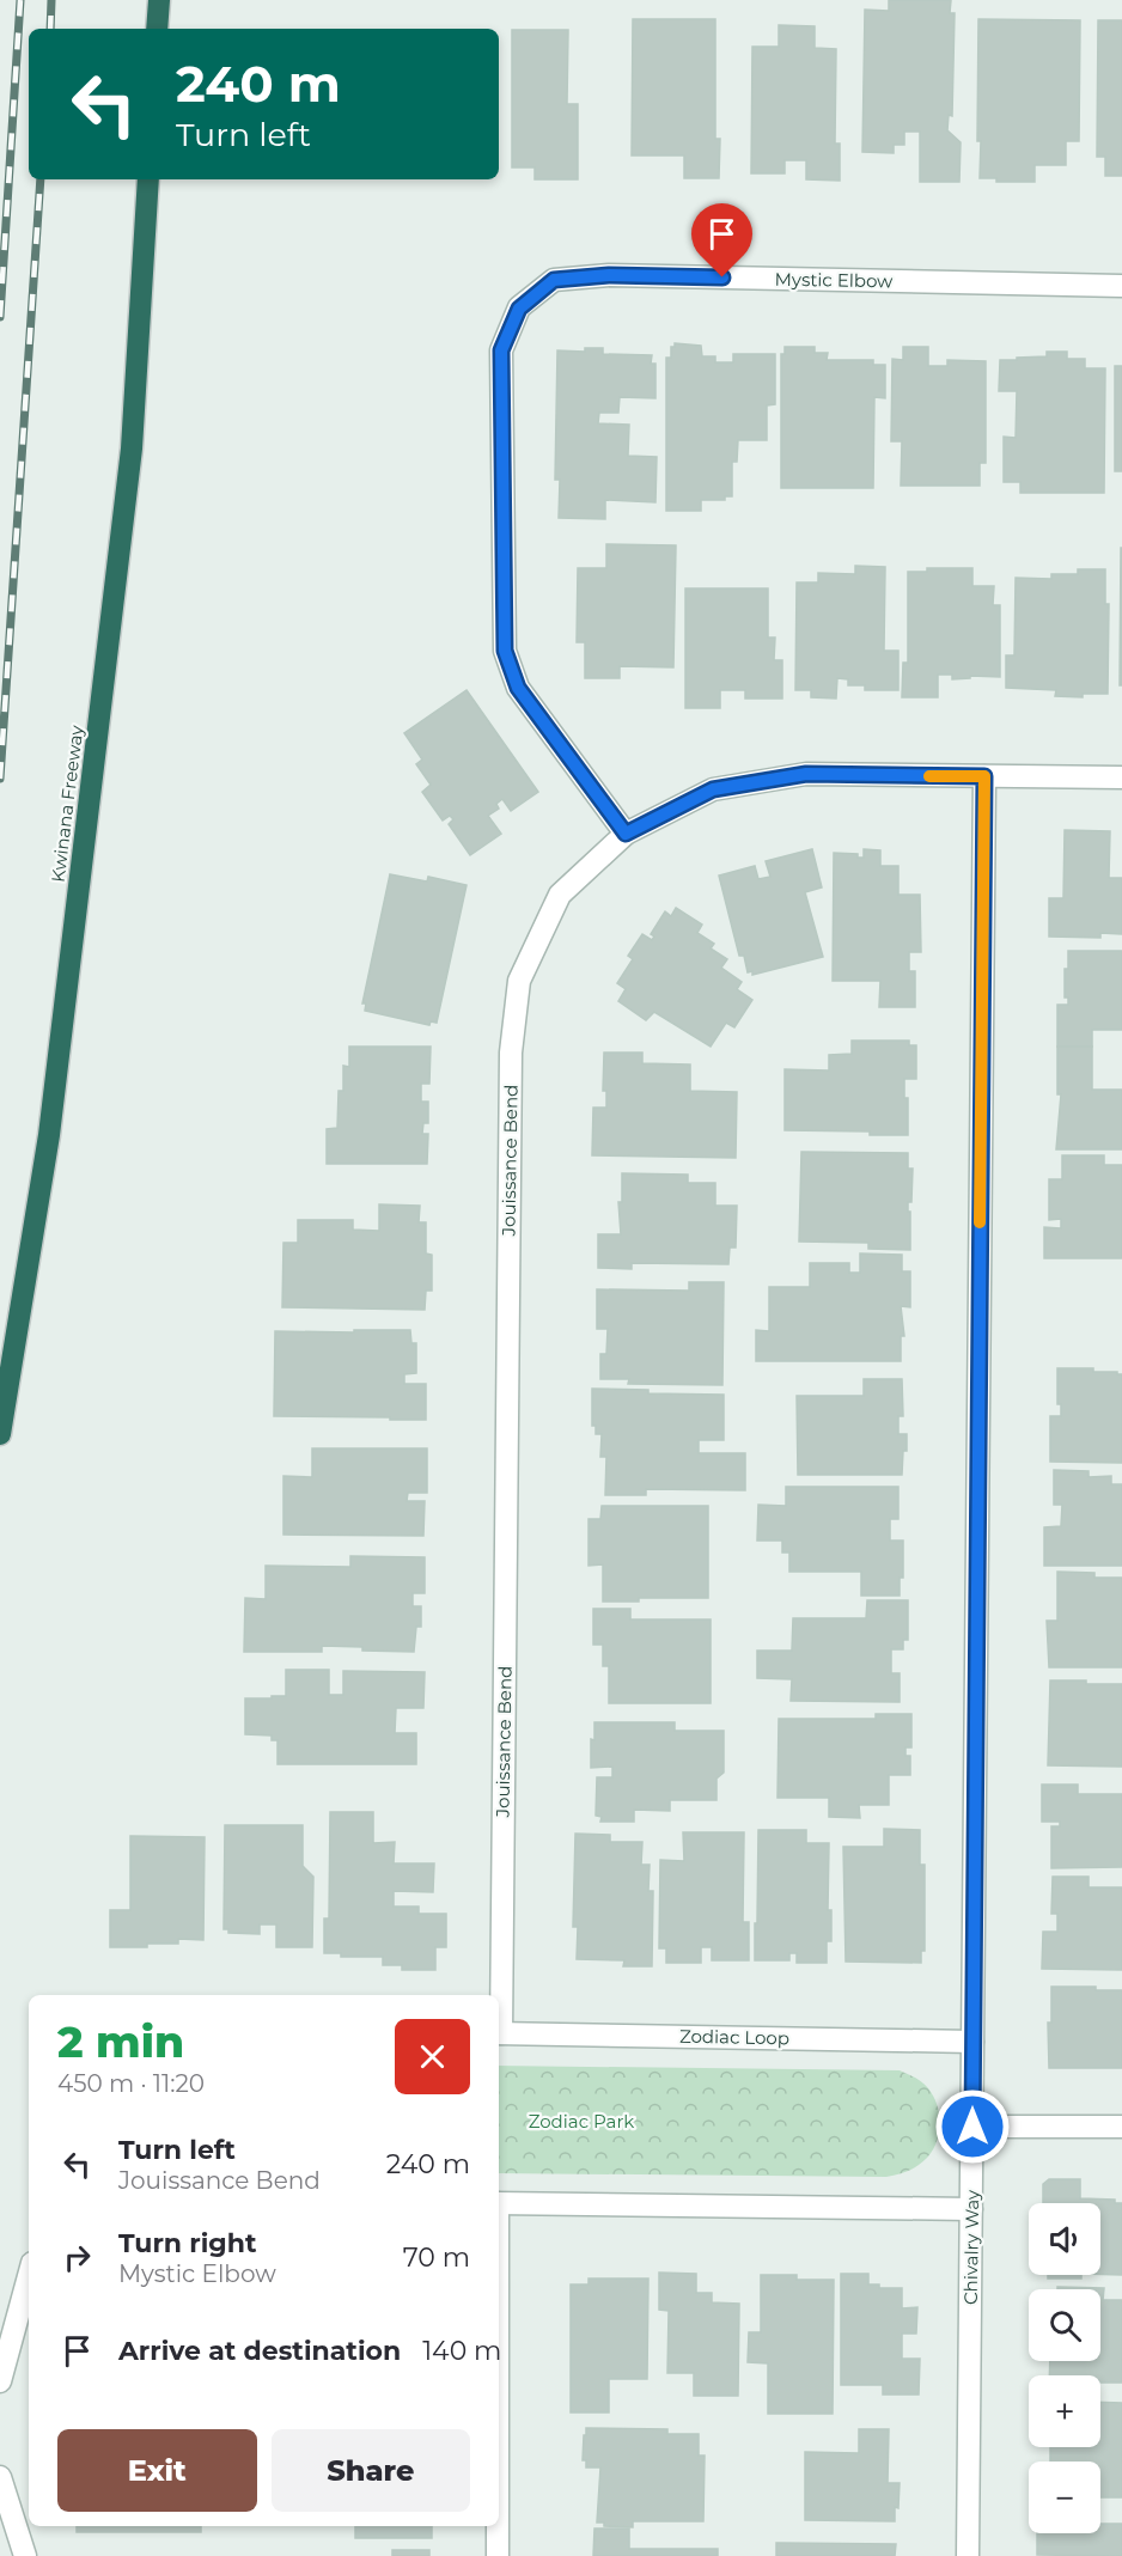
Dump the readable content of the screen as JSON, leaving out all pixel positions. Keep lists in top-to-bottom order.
{
  "streets": {
    "highway": ["Kwinana Freeway"],
    "street": [
      "Mystic Elbow",
      "Jouissance Bend",
      "Zodiac Loop",
      "Chivalry Way"
    ]
  },
  "crossings": [
    ["Mystic Elbow", "Jouissance Bend"],
    ["Jouissance Bend", "Chivalry Way"],
    ["Zodiac Loop", "Chivalry Way"]
  ],
  "parks": ["Zodiac Park"],
  "page": {
    "turn": ["240 m", "Turn left"],
    "heading": ["2 min", "450 m · 11:20"],
    "list": [
      {
        "name": "Turn left",
        "note": "Jouissance Bend",
        "value": "240 m"
      },
      {
        "name": "Turn right",
        "note": "Mystic Elbow",
        "value": "70 m"
      },
      {
        "name": "Arrive at destination",
        "value": "140 m"
      }
    ],
    "map_buttons": ["+", "−"],
    "buttons": ["Exit", "Share"]
  }
}
